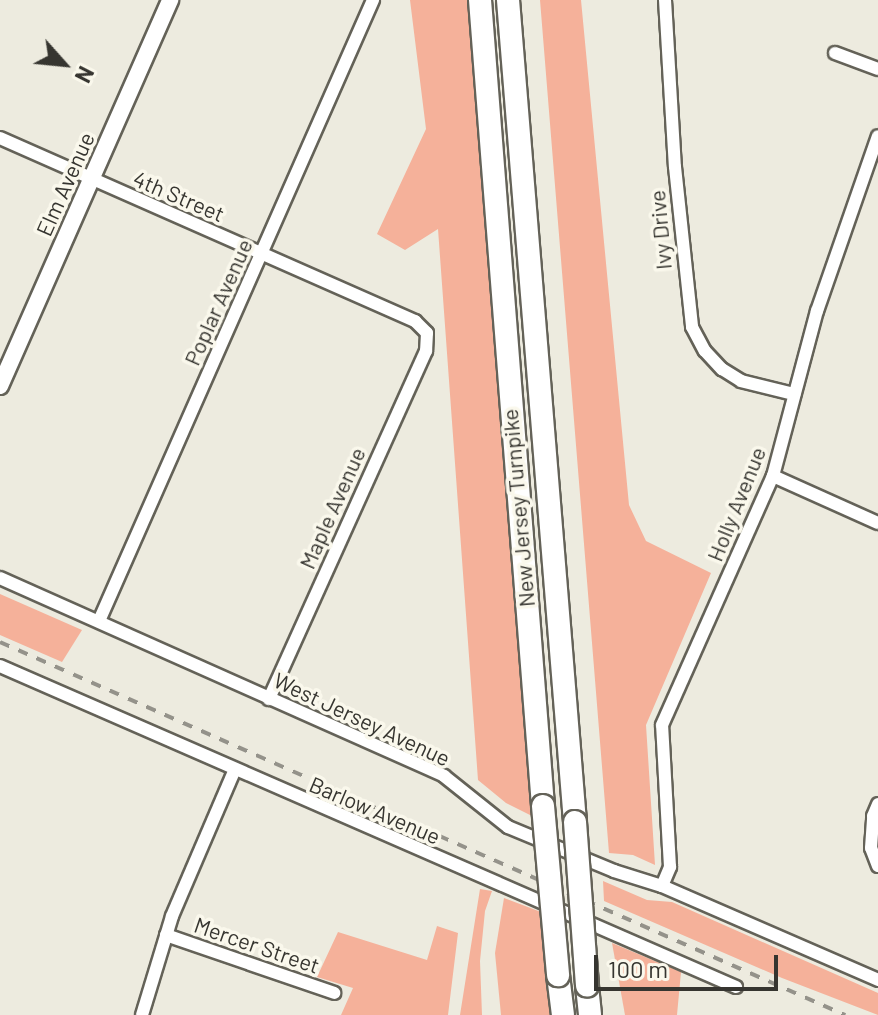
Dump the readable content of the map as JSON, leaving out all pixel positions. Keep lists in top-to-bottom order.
{
  "streets": {
    "highway": ["New Jersey Turnpike"],
    "main road": ["Elm Avenue"],
    "street": [
      "4th Street",
      "Ivy Drive",
      "Poplar Avenue",
      "Holly Avenue",
      "Maple Avenue",
      "West Jersey Avenue",
      "Barlow Avenue",
      "Mercer Street"
    ]
  },
  "crossings": [
    ["Elm Avenue", "4th Street"],
    ["4th Street", "Poplar Avenue"],
    ["4th Street", "Maple Avenue"],
    ["Ivy Drive", "Holly Avenue"],
    ["Poplar Avenue", "West Jersey Avenue"],
    ["Holly Avenue", "West Jersey Avenue"],
    ["Maple Avenue", "West Jersey Avenue"]
  ],
  "scale_bar": "100 m",
  "north": "bottom right"
}
